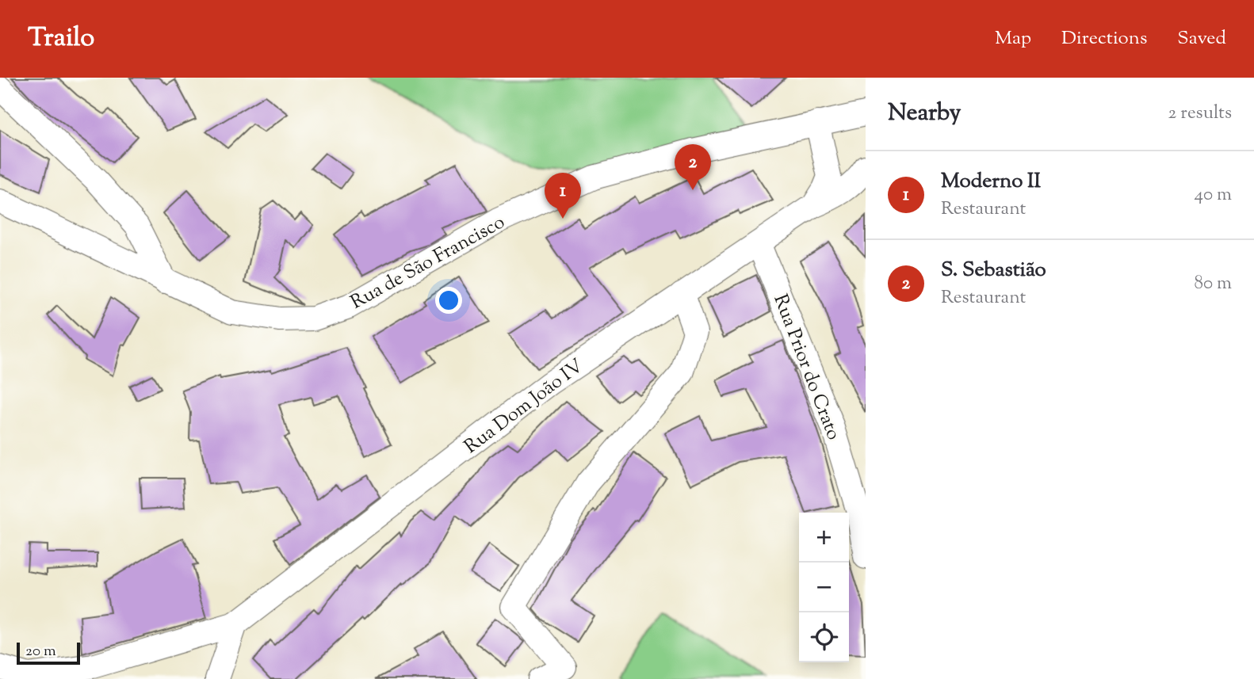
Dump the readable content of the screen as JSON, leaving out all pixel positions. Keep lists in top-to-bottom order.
{
  "streets": {
    "street": ["Rua de São Francisco", "Rua Prior do Crato", "Rua Dom João IV"]
  },
  "crossings": [
    ["Rua Prior do Crato", "Rua Dom João IV"]
  ],
  "scale_bar": "20 m",
  "page": {
    "header": "Trailo",
    "nav": ["Map", "Directions", "Saved"],
    "heading": ["Nearby", "2 results"],
    "pins": ["2", "1"],
    "list": [
      {
        "mark": "1",
        "name": "Moderno II",
        "note": "Restaurant",
        "value": "40 m"
      },
      {
        "mark": "2",
        "name": "S. Sebastião",
        "note": "Restaurant",
        "value": "80 m"
      }
    ],
    "map_buttons": ["+", "−"],
    "scale": "20 m"
  }
}
